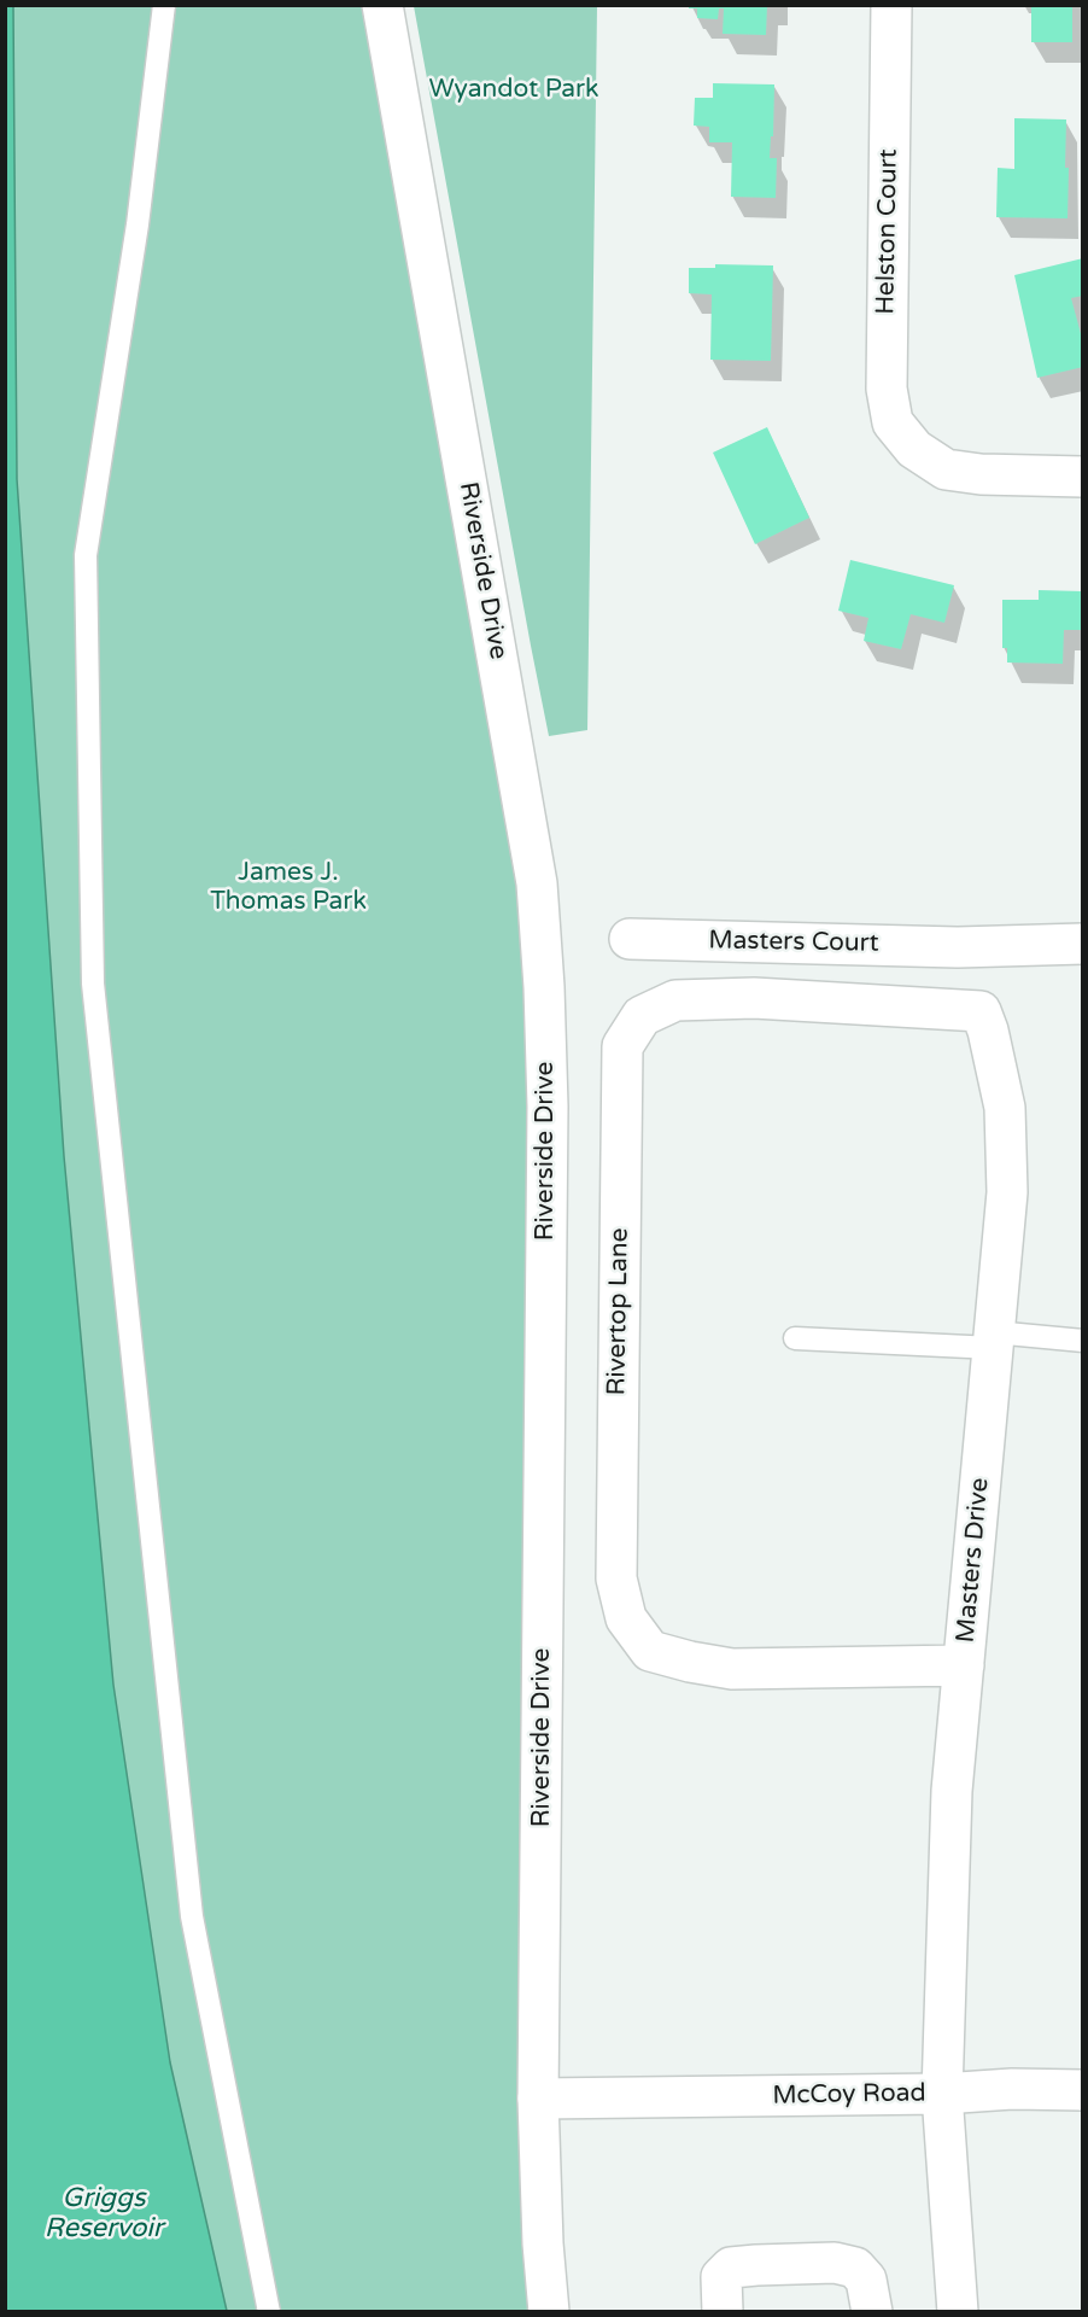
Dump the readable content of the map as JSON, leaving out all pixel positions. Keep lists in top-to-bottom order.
{
  "streets": {
    "street": [
      "Helston Court",
      "Riverside Drive",
      "Masters Court",
      "Rivertop Lane",
      "Masters Drive",
      "McCoy Road"
    ]
  },
  "crossings": [
    ["Riverside Drive", "McCoy Road"],
    ["Rivertop Lane", "Masters Drive"],
    ["Masters Drive", "McCoy Road"]
  ],
  "water": ["Griggs Reservoir"],
  "parks": ["Wyandot Park", "James J. Thomas Park"]
}
